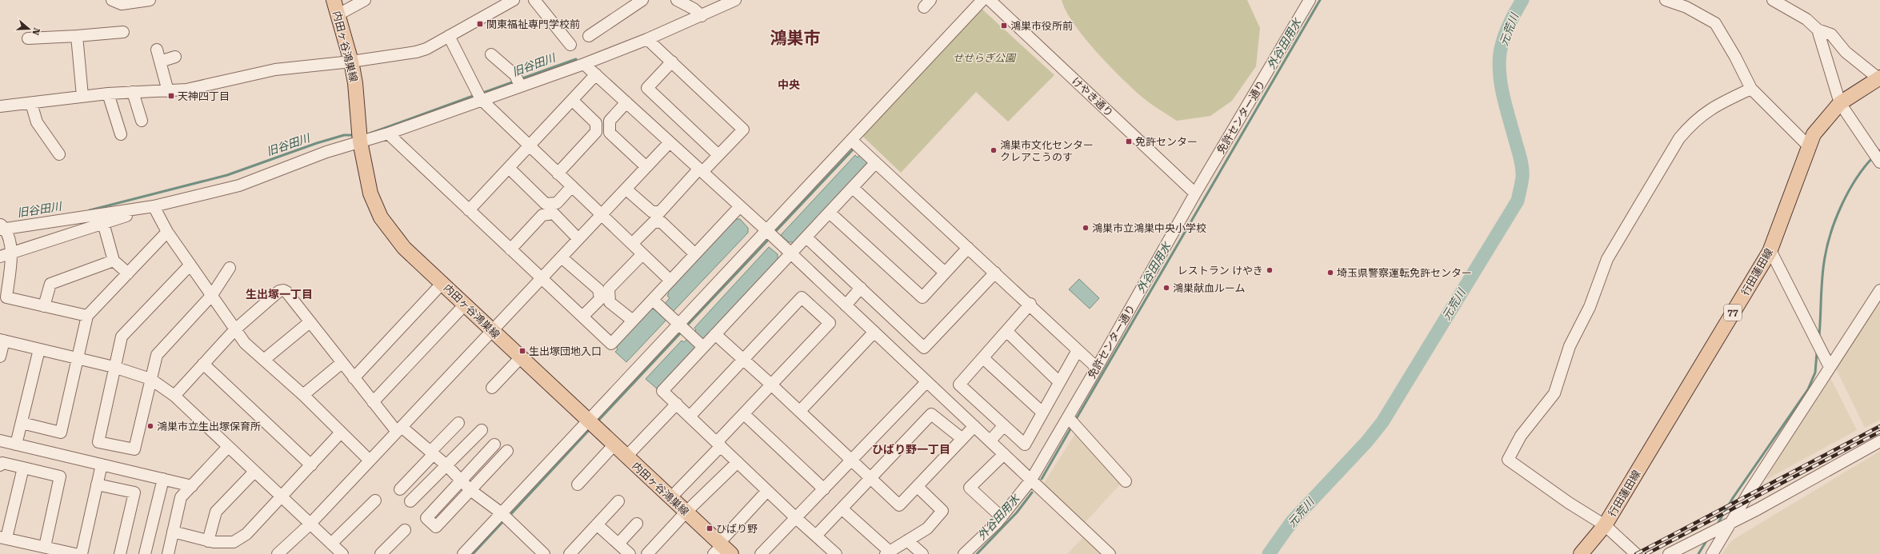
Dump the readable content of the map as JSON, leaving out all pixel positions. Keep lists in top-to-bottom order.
{
  "streets": {
    "main road": ["内田ヶ谷鴻巣線", "行田蓮田線", "77"],
    "street": ["けやき通り", "免許センター通り"]
  },
  "crossings": [
    ["けやき通り", "免許センター通り"]
  ],
  "districts": [
    "鴻巣市",
    "中央",
    "生出塚一丁目",
    "ひばり野一丁目"
  ],
  "water": ["元荒川", "外谷田用水", "旧谷田川"],
  "parks": ["せせらぎ公園"],
  "places": {
    "transit": [
      "関東福祉専門学校前",
      "鴻巣市役所前",
      "天神四丁目",
      "免許センター",
      "生出塚団地入口",
      "ひばり野"
    ],
    "other": [
      "鴻巣市文化センター クレアこうのす",
      "鴻巣市立鴻巣中央小学校",
      "レストラン けやき",
      "埼玉県警察運転免許センター",
      "鴻巣献血ルーム",
      "鴻巣市立生出塚保育所"
    ]
  },
  "north": "right"
}
